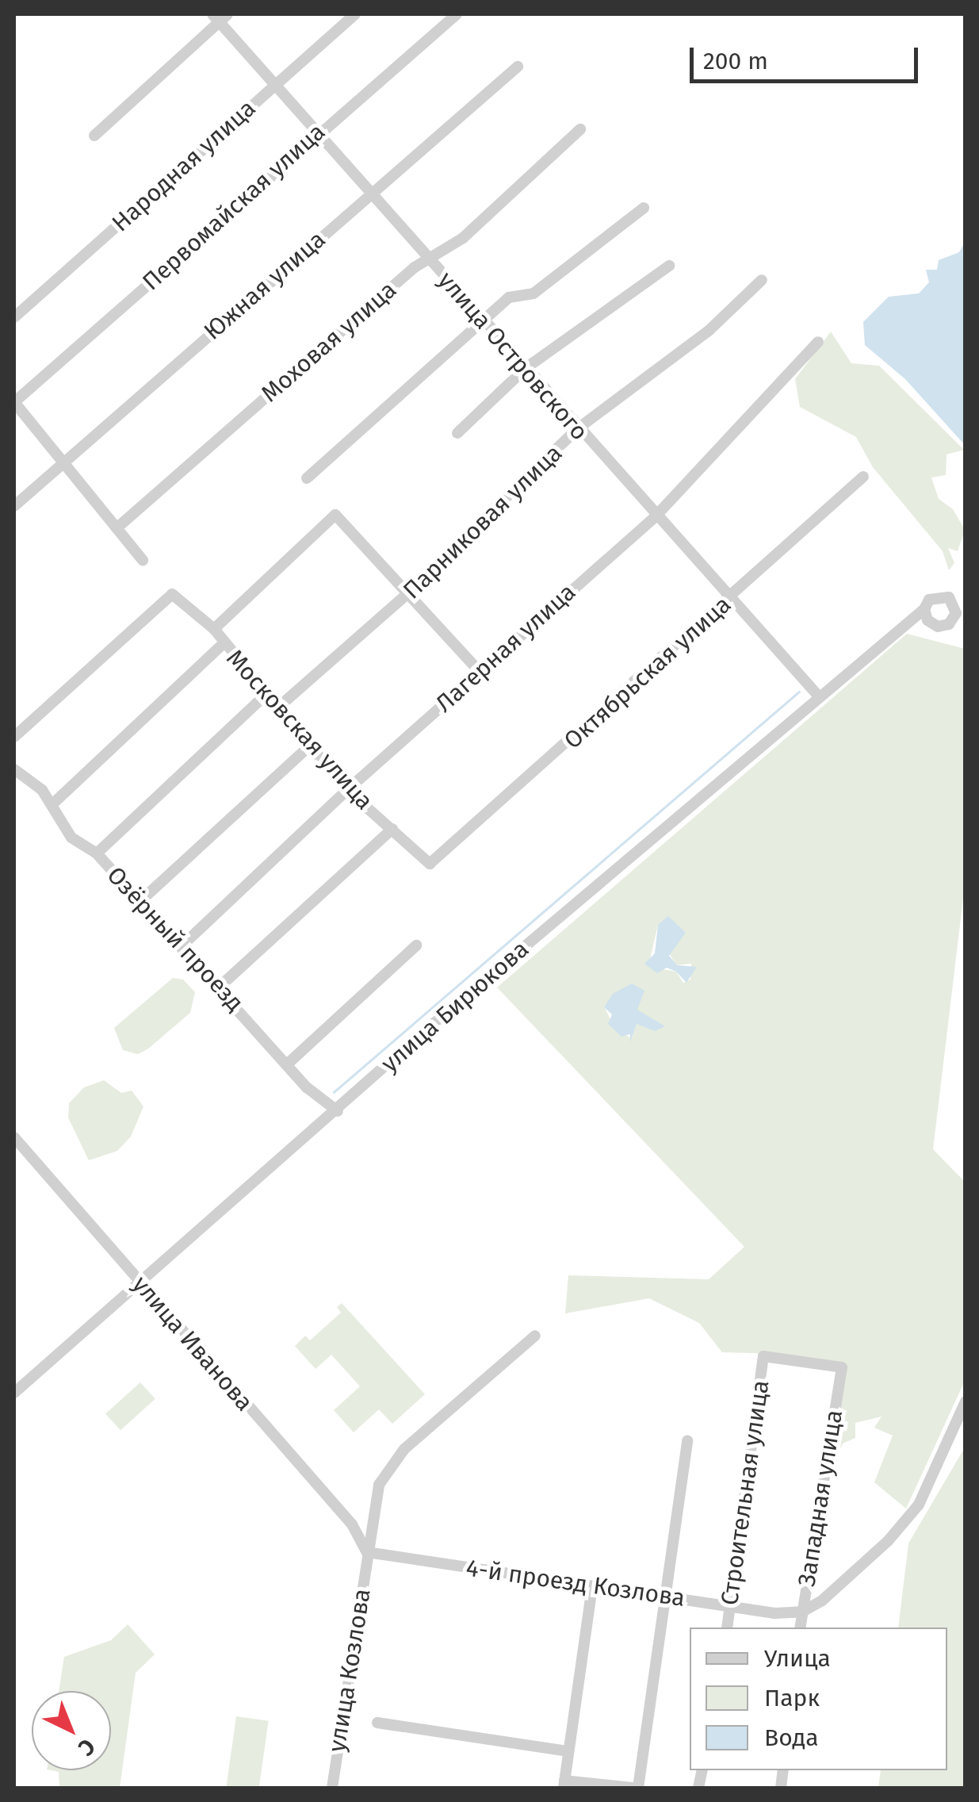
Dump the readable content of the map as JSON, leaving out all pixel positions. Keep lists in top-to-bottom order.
{
  "streets": {
    "street": [
      "Народная улица",
      "Первомайская улица",
      "Южная улица",
      "Моховая улица",
      "улица Островского",
      "Парниковая улица",
      "Лагерная улица",
      "Октябрьская улица",
      "Московская улица",
      "Озёрный проезд",
      "улица Бирюкова",
      "улица Иванова",
      "Строительная улица",
      "Западная улица",
      "4-й проезд Козлова",
      "улица Козлова"
    ]
  },
  "crossings": [
    ["Народная улица", "улица Островского"],
    ["Первомайская улица", "улица Островского"],
    ["Южная улица", "улица Островского"],
    ["Моховая улица", "улица Островского"],
    ["улица Островского", "Парниковая улица"],
    ["улица Островского", "Лагерная улица"],
    ["улица Островского", "Октябрьская улица"],
    ["улица Островского", "улица Бирюкова"],
    ["Парниковая улица", "Московская улица"],
    ["Лагерная улица", "Московская улица"],
    ["Лагерная улица", "Озёрный проезд"],
    ["Октябрьская улица", "Московская улица"],
    ["Озёрный проезд", "улица Бирюкова"],
    ["улица Бирюкова", "улица Иванова"],
    ["улица Иванова", "4-й проезд Козлова"],
    ["улица Иванова", "улица Козлова"],
    ["Строительная улица", "Западная улица"],
    ["Строительная улица", "4-й проезд Козлова"],
    ["Западная улица", "4-й проезд Козлова"],
    ["4-й проезд Козлова", "улица Козлова"]
  ],
  "legend": ["Улица", "Парк", "Вода"],
  "scale_bar": "200 m",
  "north": "bottom right"
}
